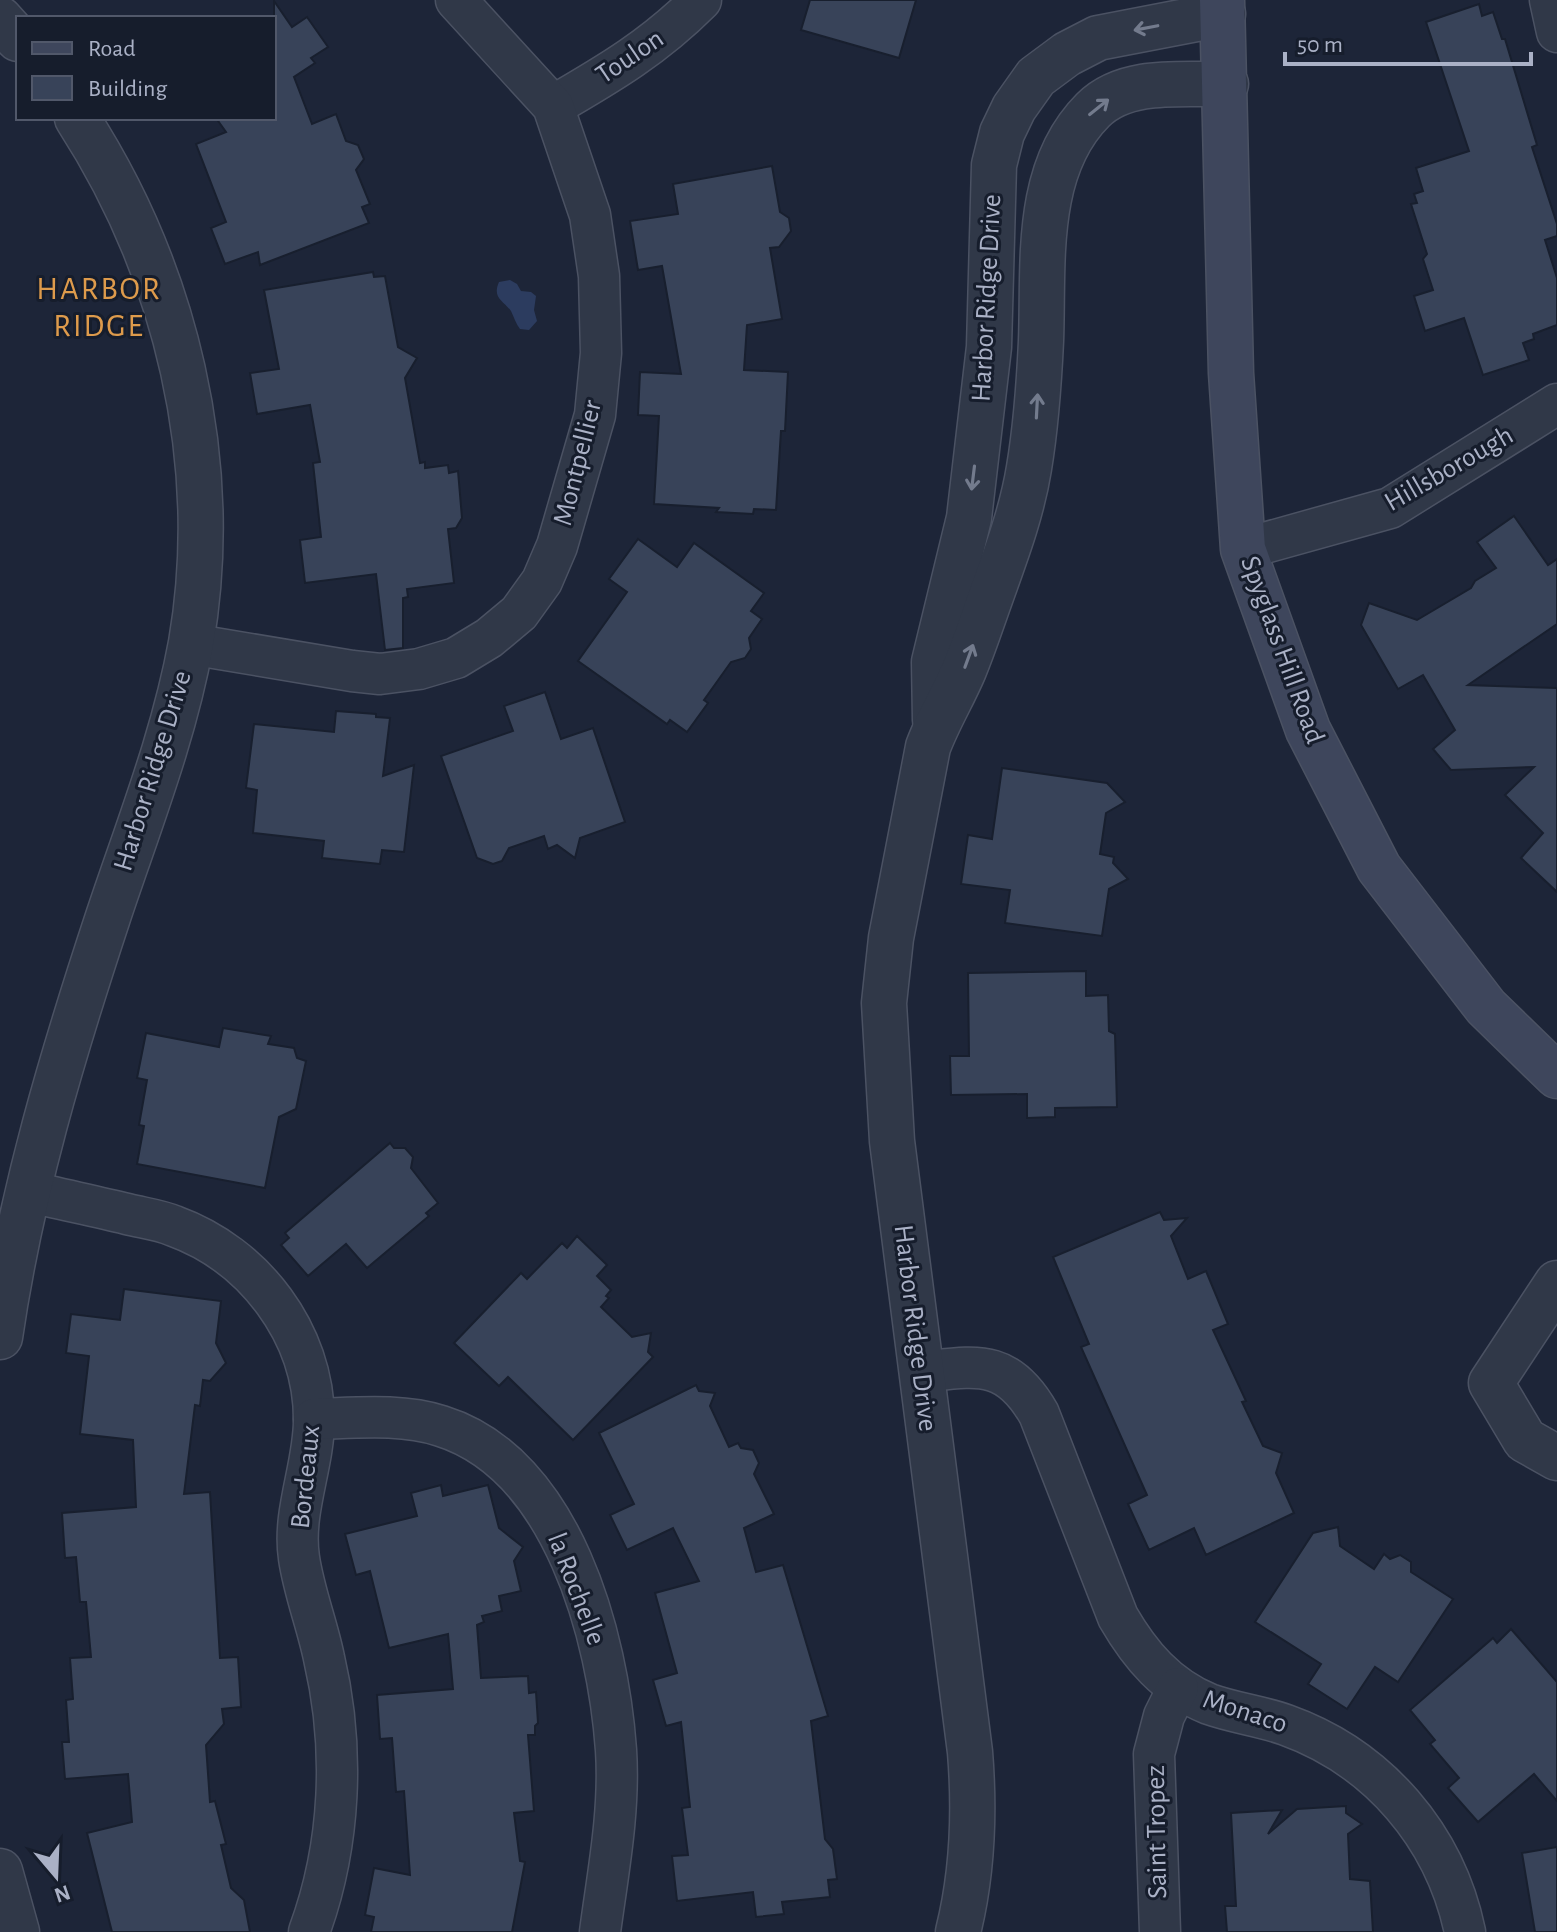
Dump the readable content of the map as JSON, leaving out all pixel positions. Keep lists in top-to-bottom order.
{
  "streets": {
    "main road": ["Spyglass Hill Road"],
    "street": [
      "Toulon",
      "Harbor Ridge Drive",
      "Montpellier",
      "Hillsborough",
      "Bordeaux",
      "la Rochelle",
      "Monaco",
      "Saint Tropez"
    ]
  },
  "crossings": [
    ["Toulon", "Montpellier"],
    ["Harbor Ridge Drive", "Montpellier"],
    ["Harbor Ridge Drive", "Spyglass Hill Road"],
    ["Harbor Ridge Drive", "Bordeaux"],
    ["Harbor Ridge Drive", "Monaco"],
    ["Hillsborough", "Spyglass Hill Road"],
    ["Bordeaux", "la Rochelle"],
    ["Monaco", "Saint Tropez"]
  ],
  "districts": ["HARBOR RIDGE"],
  "legend": ["Road", "Building"],
  "scale_bar": "50 m",
  "north": "bottom"
}
